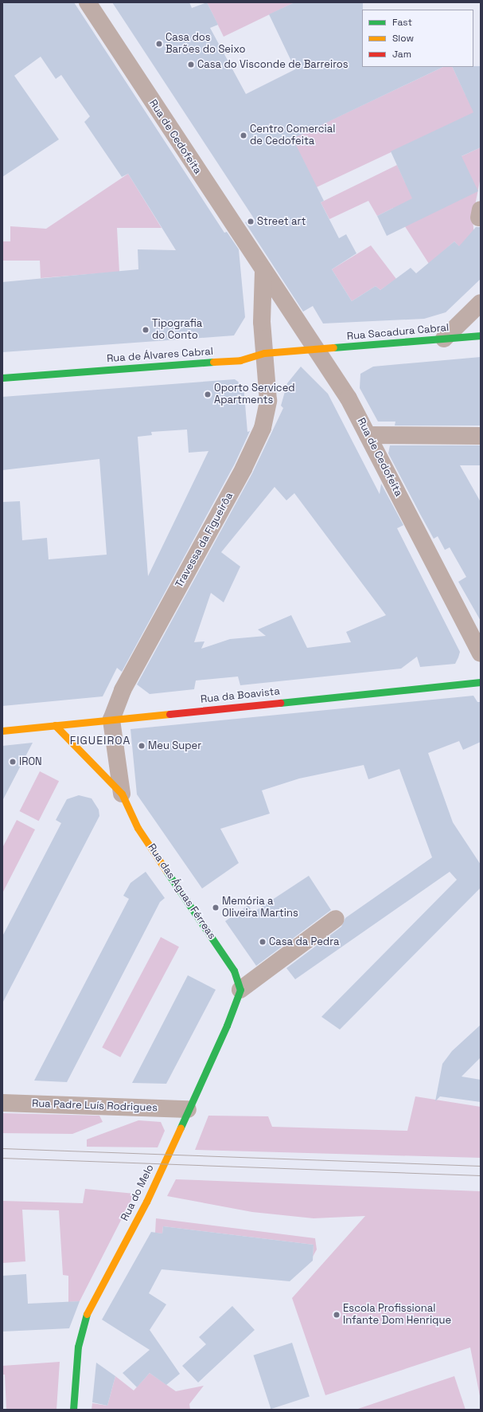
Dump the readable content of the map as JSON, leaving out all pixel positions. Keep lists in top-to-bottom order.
{
  "streets": {
    "main road": [
      "Rua Sacadura Cabral",
      "Rua de Álvares Cabral",
      "Rua da Boavista",
      "Rua das Águas Férreas",
      "Rua do Melo"
    ],
    "street": ["Rua de Cedofeita", "Travessa da Figueirôa", "Rua Padre Luís Rodrigues"]
  },
  "crossings": [
    ["Rua de Cedofeita", "Rua Sacadura Cabral"],
    ["Rua de Cedofeita", "Rua de Álvares Cabral"],
    ["Rua Sacadura Cabral", "Rua de Álvares Cabral"],
    ["Rua de Álvares Cabral", "Travessa da Figueirôa"],
    ["Travessa da Figueirôa", "Rua da Boavista"],
    ["Travessa da Figueirôa", "Rua das Águas Férreas"],
    ["Rua da Boavista", "Rua das Águas Férreas"],
    ["Rua das Águas Férreas", "Rua do Melo"],
    ["Rua Padre Luís Rodrigues", "Rua do Melo"]
  ],
  "districts": ["FIGUEIROA"],
  "places": [
    "Casa dos Barões do Seixo",
    "Casa do Visconde de Barreiros",
    "Centro Comercial de Cedofeita",
    "Street art",
    "Tipografia do Conto",
    "Oporto Serviced Apartments",
    "Meu Super",
    "IRON",
    "Memória a Oliveira Martins",
    "Casa da Pedra",
    "Escola Profissional Infante Dom Henrique"
  ],
  "legend": ["Fast", "Slow", "Jam"]
}
